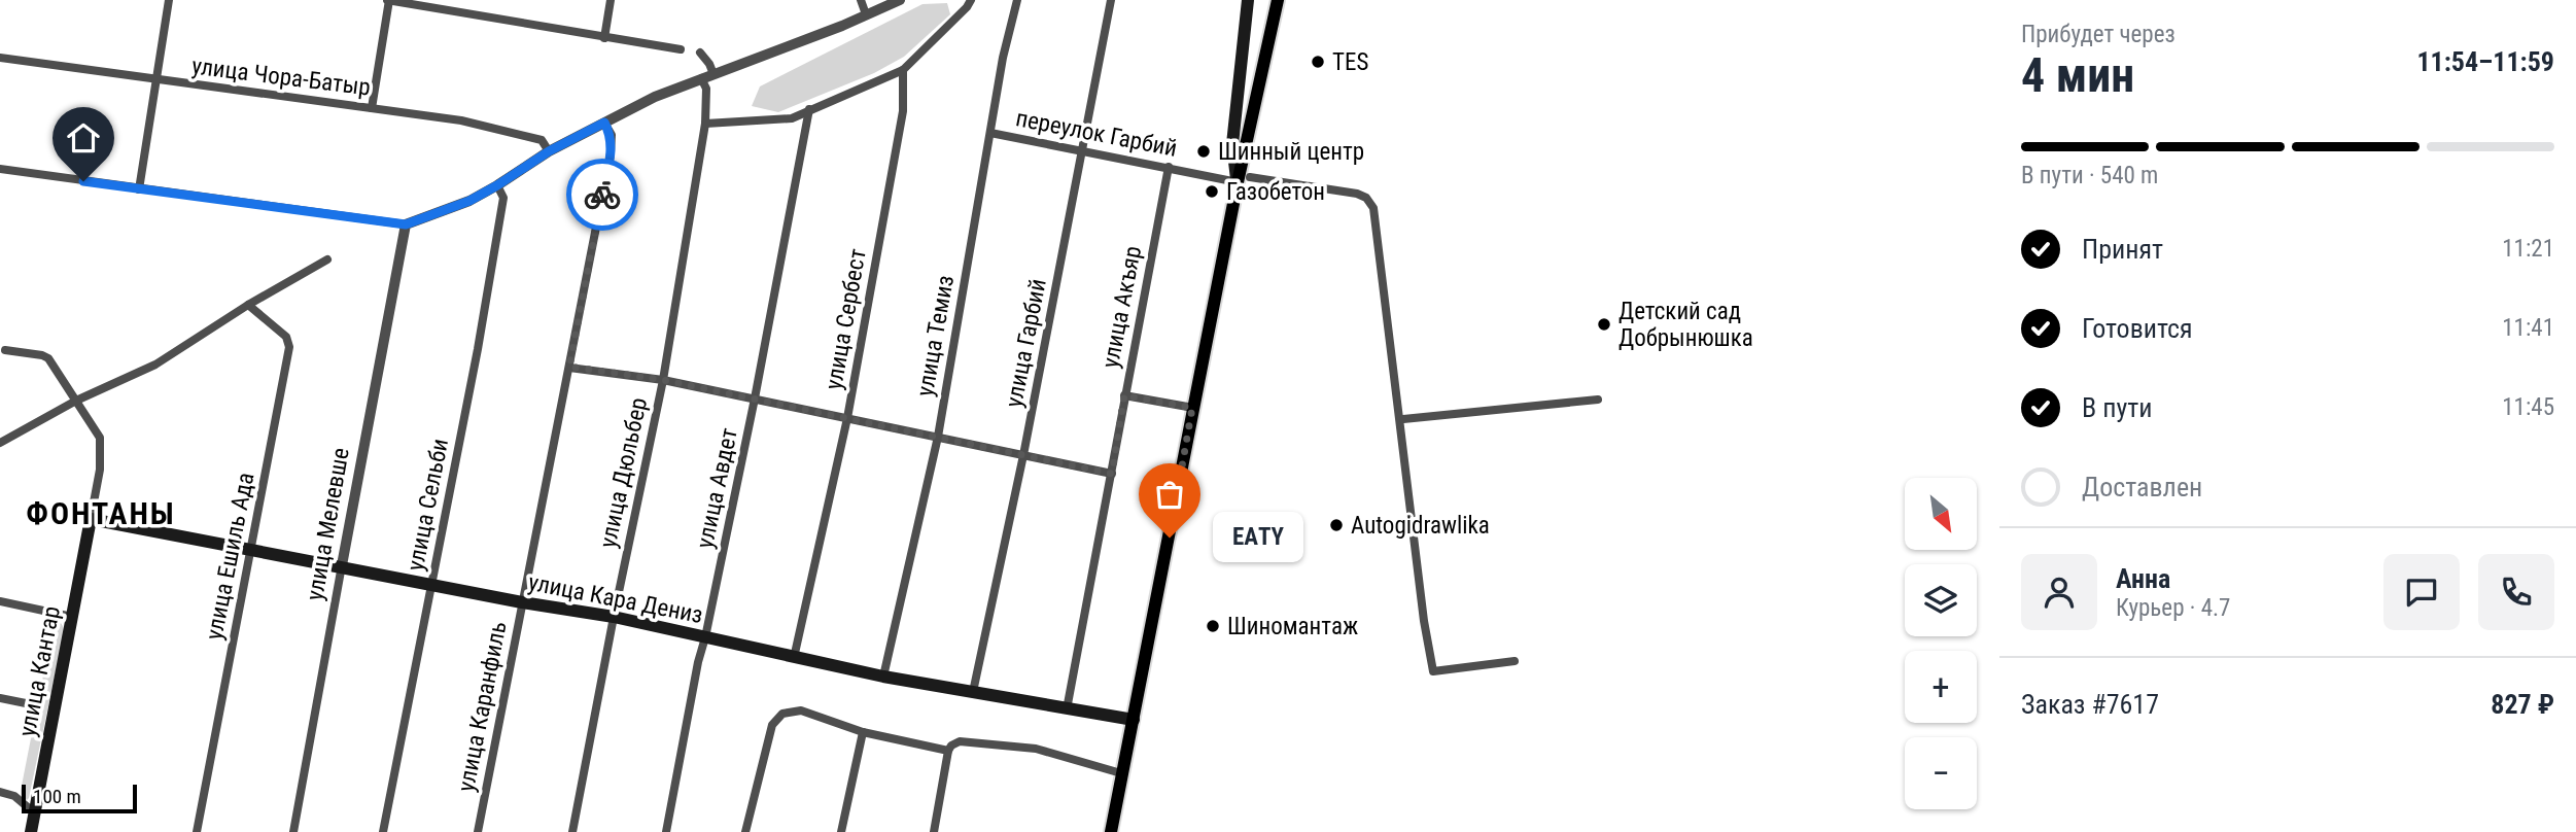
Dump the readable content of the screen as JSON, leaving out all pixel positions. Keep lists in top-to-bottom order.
{
  "streets": {
    "main road": ["улица Кара Дениз", "улица Кантар"],
    "street": [
      "улица Чора-Батыр",
      "переулок Гарбий",
      "улица Акъяр",
      "улица Сербест",
      "улица Темиз",
      "улица Гарбий",
      "улица Дюльбер",
      "улица Авдет",
      "улица Сельби",
      "улица Мелевше",
      "улица Ешиль Ада",
      "улица Каранфиль"
    ]
  },
  "crossings": [
    ["переулок Гарбий", "улица Акъяр"],
    ["переулок Гарбий", "улица Темиз"],
    ["переулок Гарбий", "улица Гарбий"],
    ["улица Акъяр", "улица Кара Дениз"],
    ["улица Сербест", "улица Кара Дениз"],
    ["улица Темиз", "улица Кара Дениз"],
    ["улица Гарбий", "улица Кара Дениз"],
    ["улица Дюльбер", "улица Кара Дениз"],
    ["улица Авдет", "улица Кара Дениз"],
    ["улица Сельби", "улица Кара Дениз"],
    ["улица Мелевше", "улица Кара Дениз"],
    ["улица Ешиль Ада", "улица Кара Дениз"],
    ["улица Кара Дениз", "улица Кантар"],
    ["улица Кара Дениз", "улица Каранфиль"]
  ],
  "districts": ["ФОНТАНЫ"],
  "places": [
    "TES",
    "Шинный центр",
    "Газобетон",
    "Детский сад Добрынюшка",
    "Autogidrawlika",
    "EАTY",
    "Шиномантаж"
  ],
  "scale_bar": "100 m",
  "north": "bottom right",
  "page": {
    "heading": ["4 мин", "Прибудет через", "11:54–11:59"],
    "panel": [
      "Анна",
      "Курьер · 4.7",
      "Заказ #7617",
      "827 ₽"
    ],
    "bar": "В пути · 540 m",
    "list": [
      ["Принят", "11:21"],
      ["Готовится", "11:41"],
      ["В пути", "11:45"],
      "Доставлен"
    ],
    "map_buttons": ["+", "−"],
    "bubble": "EАTY",
    "scale": "100 m"
  }
}
